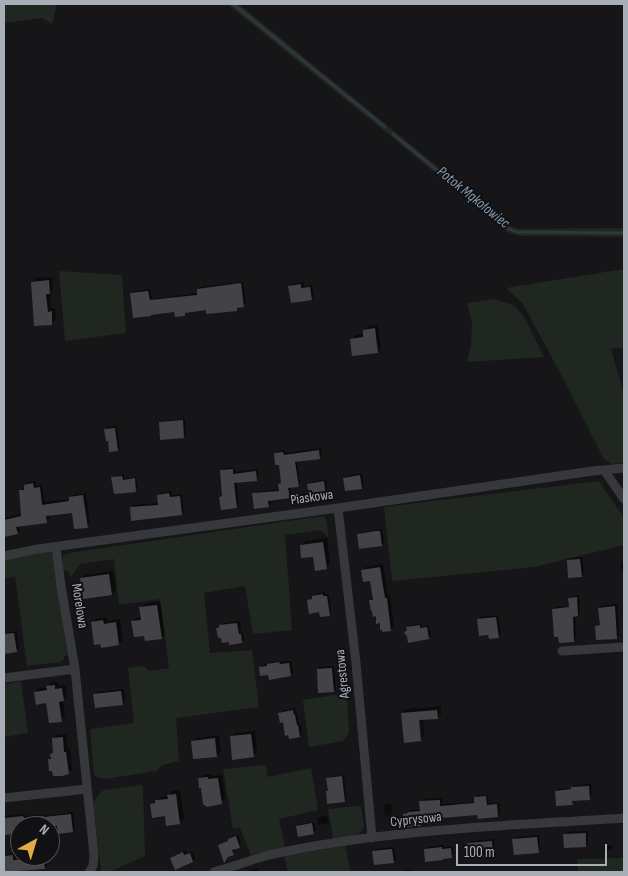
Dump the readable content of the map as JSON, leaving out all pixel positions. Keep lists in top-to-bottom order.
{
  "streets": {
    "street": [
      "Piaskowa",
      "Morelowa",
      "Agrestowa",
      "Cyprysowa"
    ]
  },
  "crossings": [
    ["Piaskowa", "Morelowa"],
    ["Piaskowa", "Agrestowa"],
    ["Agrestowa", "Cyprysowa"]
  ],
  "water": ["Potok Mąkołowiec"],
  "scale_bar": "100 m",
  "north": "top right"
}
